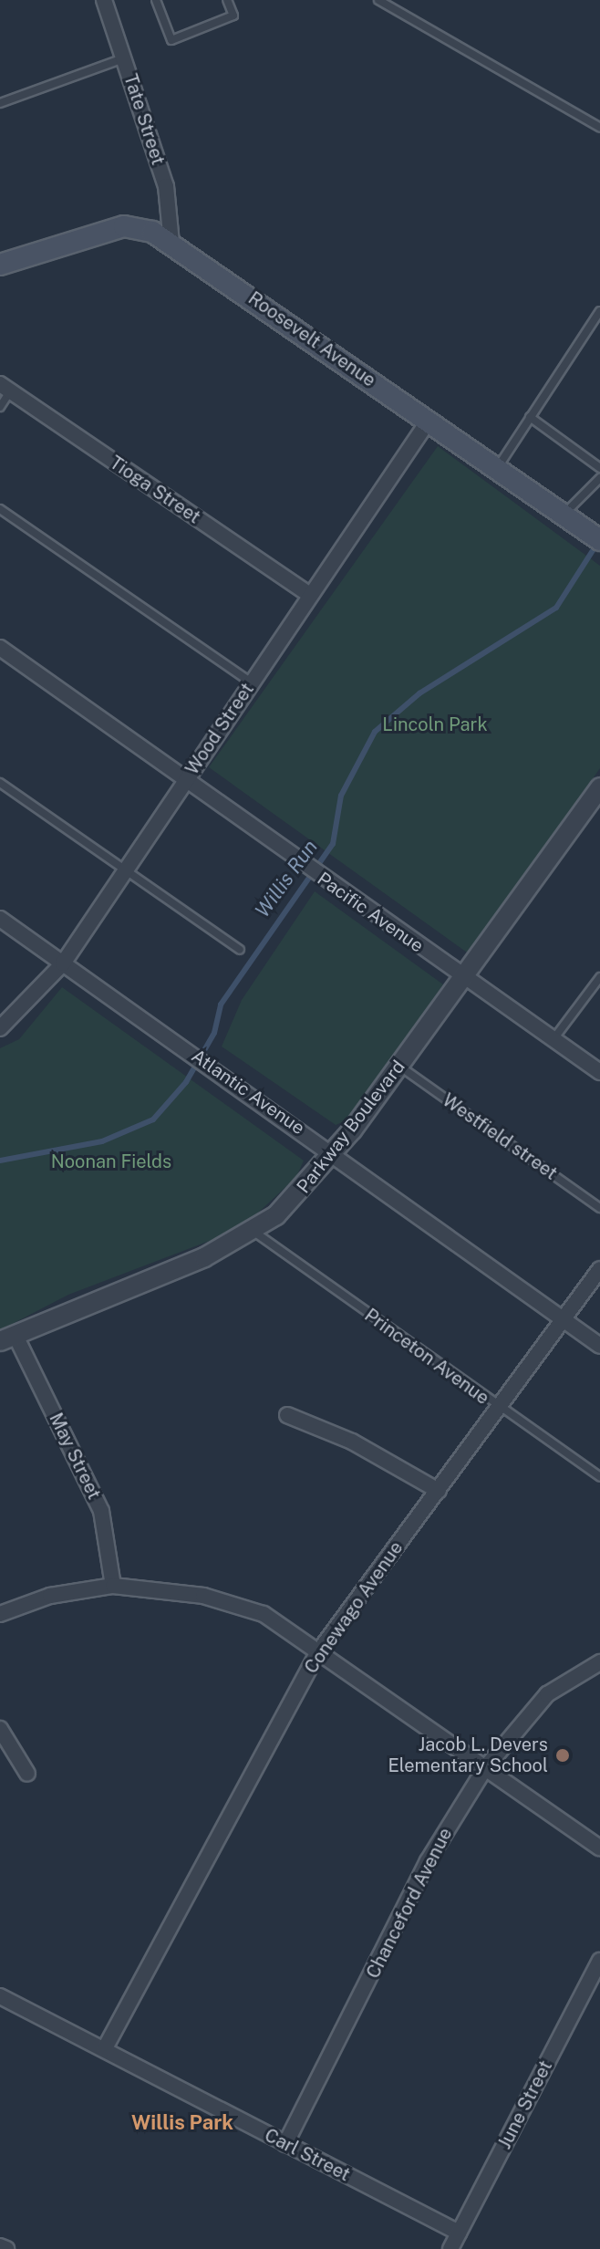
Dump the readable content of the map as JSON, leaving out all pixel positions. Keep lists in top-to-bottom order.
{
  "streets": {
    "main road": ["Roosevelt Avenue"],
    "street": [
      "Tate Street",
      "Tioga Street",
      "Wood Street",
      "Pacific Avenue",
      "Atlantic Avenue",
      "Parkway Boulevard",
      "May Street",
      "Conewago Avenue",
      "Chanceford Avenue",
      "June Street",
      "Carl Street"
    ],
    "lane": ["Westfield street", "Princeton Avenue"]
  },
  "crossings": [
    ["Tate Street", "Roosevelt Avenue"],
    ["Roosevelt Avenue", "Wood Street"],
    ["Tioga Street", "Wood Street"],
    ["Wood Street", "Pacific Avenue"],
    ["Wood Street", "Atlantic Avenue"],
    ["Pacific Avenue", "Parkway Boulevard"],
    ["Atlantic Avenue", "Parkway Boulevard"],
    ["Atlantic Avenue", "Conewago Avenue"],
    ["Parkway Boulevard", "Westfield street"],
    ["Parkway Boulevard", "Princeton Avenue"],
    ["Parkway Boulevard", "May Street"],
    ["Princeton Avenue", "Conewago Avenue"],
    ["Conewago Avenue", "Carl Street"],
    ["Chanceford Avenue", "Carl Street"],
    ["June Street", "Carl Street"]
  ],
  "districts": ["Willis Park"],
  "water": ["Willis Run"],
  "parks": ["Lincoln Park", "Noonan Fields"],
  "places": ["Jacob L. Devers Elementary School"]
}
